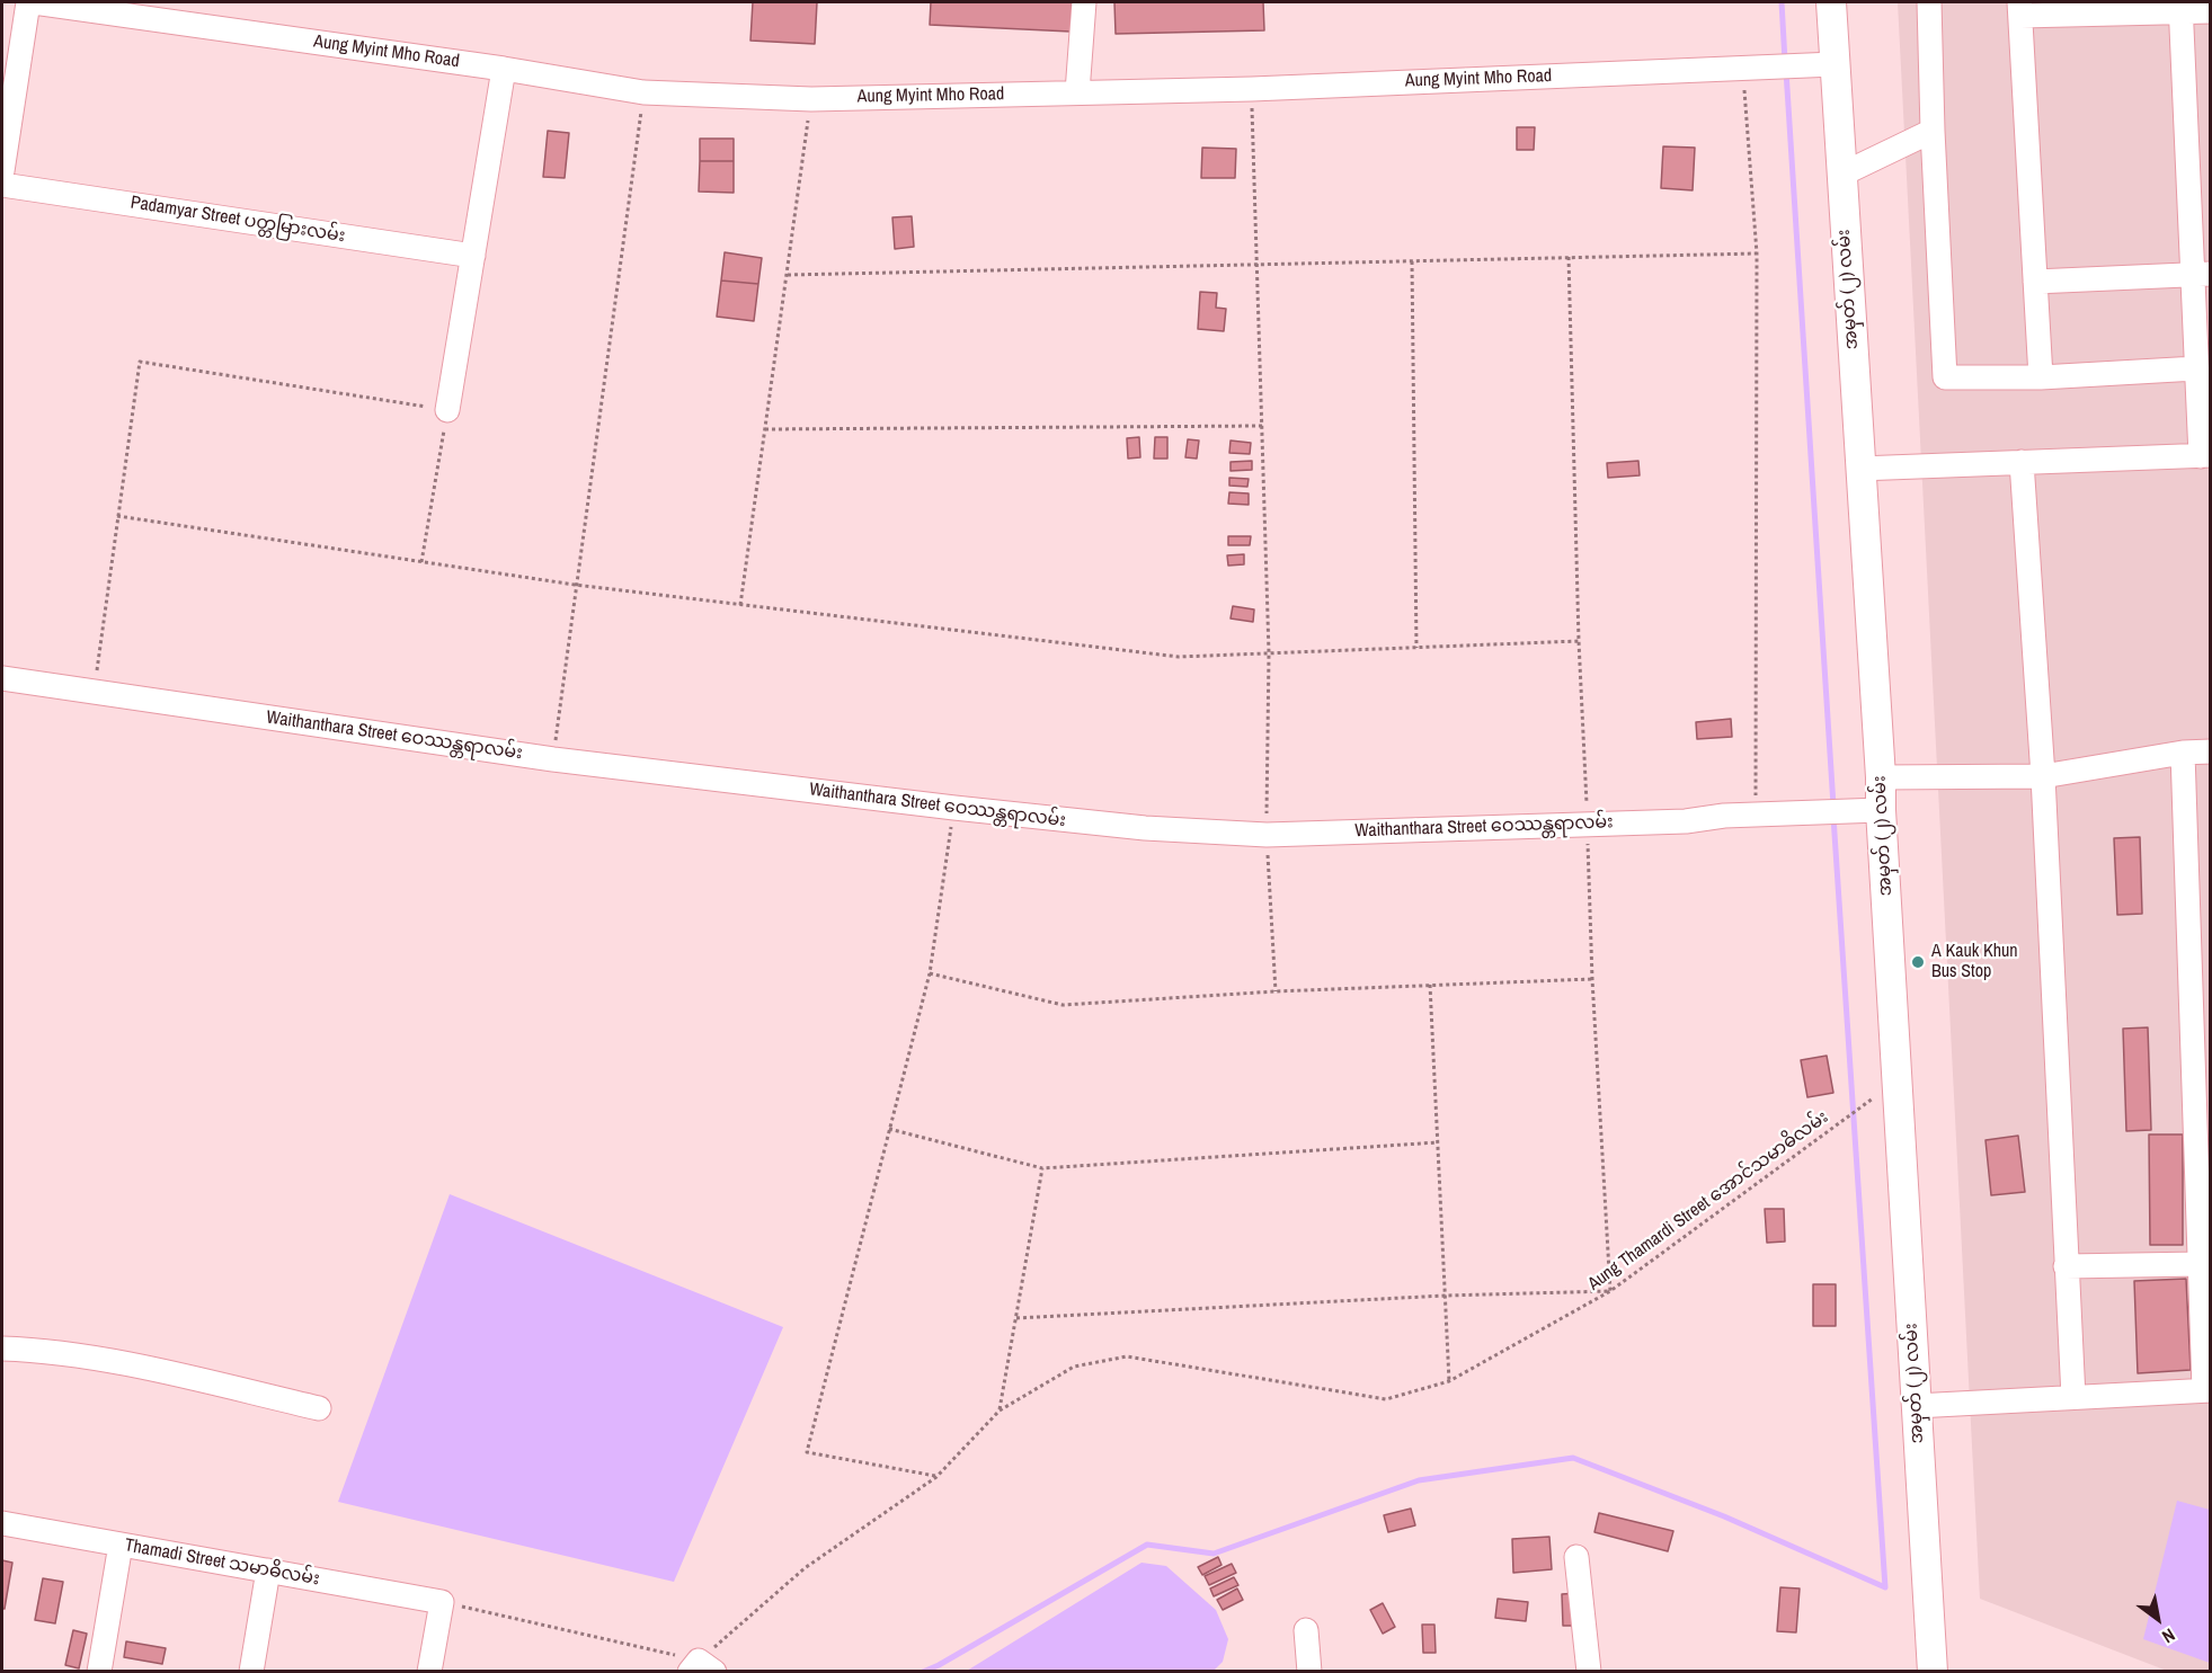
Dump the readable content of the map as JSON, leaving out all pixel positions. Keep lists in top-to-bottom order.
{
  "streets": {
    "main road": ["အမှတ် (၂) လမ်း"],
    "street": [
      "Aung Myint Mho Road",
      "Padamyar Street ပတ္တမြားလမ်း",
      "Waithanthara Street ဝေဿန္တရာလမ်း",
      "Thamadi Street သမာဓိလမ်း"
    ],
    "path": ["Aung Thamardi Street အောင်သမာဓိလမ်း"]
  },
  "crossings": [
    ["Aung Myint Mho Road", "အမှတ် (၂) လမ်း"],
    ["အမှတ် (၂) လမ်း", "Waithanthara Street ဝေဿန္တရာလမ်း"],
    ["အမှတ် (၂) လမ်း", "Aung Thamardi Street အောင်သမာဓိလမ်း"],
    ["Aung Thamardi Street အောင်သမာဓိလမ်း", "Thamadi Street သမာဓိလမ်း"]
  ],
  "places": ["A Kauk Khun Bus Stop"],
  "north": "bottom right"
}
